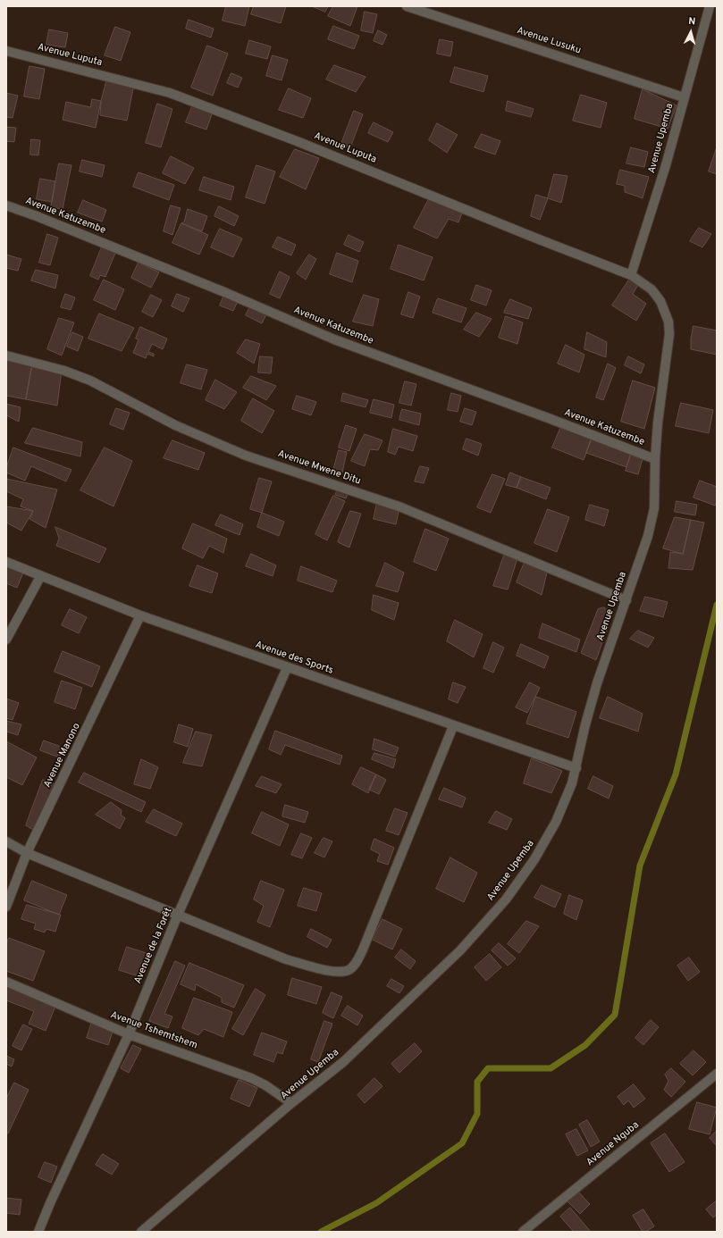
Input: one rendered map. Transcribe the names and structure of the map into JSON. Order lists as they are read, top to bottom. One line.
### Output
{"streets":{"street":["Avenue Lusuku","Avenue Luputa","Avenue Upemba","Avenue Katuzembe","Avenue Mwene Ditu","Avenue des Sports","Avenue Manono","Avenue de la Forêt","Avenue Tshemtshem","Avenue Nguba"]},"crossings":[["Avenue Lusuku","Avenue Upemba"],["Avenue Luputa","Avenue Upemba"],["Avenue Upemba","Avenue Katuzembe"],["Avenue Upemba","Avenue Mwene Ditu"],["Avenue Upemba","Avenue des Sports"],["Avenue Upemba","Avenue Tshemtshem"],["Avenue des Sports","Avenue Manono"],["Avenue des Sports","Avenue de la Forêt"],["Avenue de la Forêt","Avenue Tshemtshem"]],"north":"top"}
